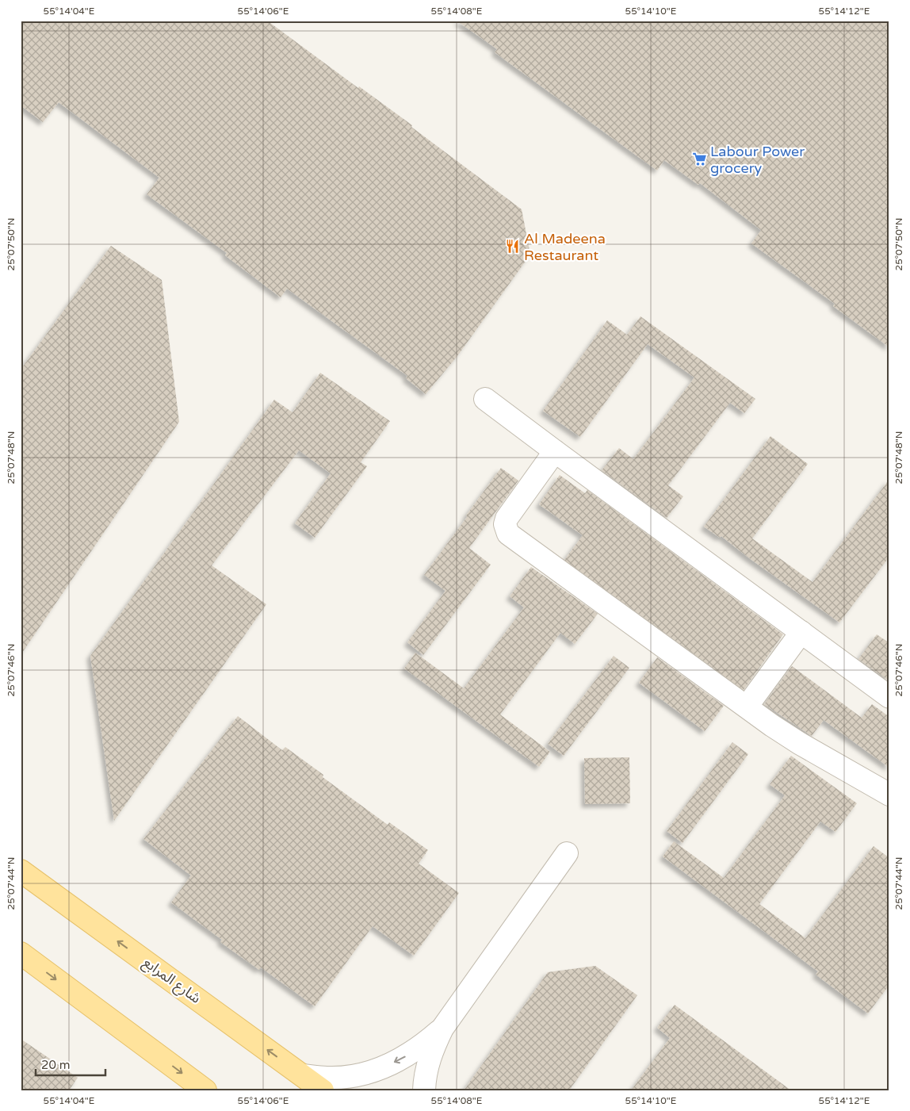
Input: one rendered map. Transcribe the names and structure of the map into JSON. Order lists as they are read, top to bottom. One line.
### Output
{"streets":{"main road":["شارع المرابع"]},"places":{"supermarket":["Labour Power grocery"],"restaurant":["Al Madeena Restaurant"]},"scale_bar":"20 m","coordinates":["55°14'04\"E","55°14'06\"E","55°14'08\"E","55°14'10\"E","55°14'12\"E","25°07'50\"N","25°07'48\"N","25°07'46\"N","25°07'44\"N"]}
